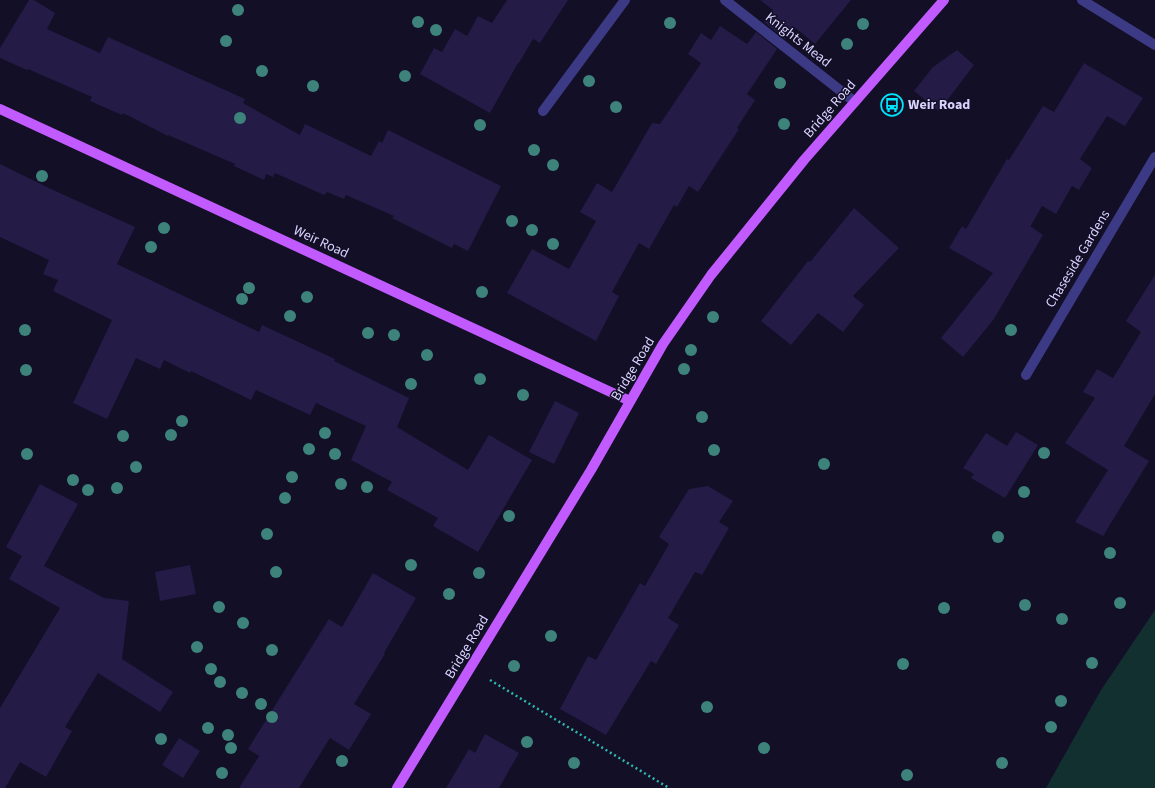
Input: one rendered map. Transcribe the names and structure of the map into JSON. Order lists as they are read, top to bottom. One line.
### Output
{"streets":{"main road":["Bridge Road","Weir Road"],"street":["Knights Mead","Chaseside Gardens"]},"crossings":[["Knights Mead","Bridge Road"],["Bridge Road","Weir Road"]],"places":{"bus stop":["Weir Road"]}}
